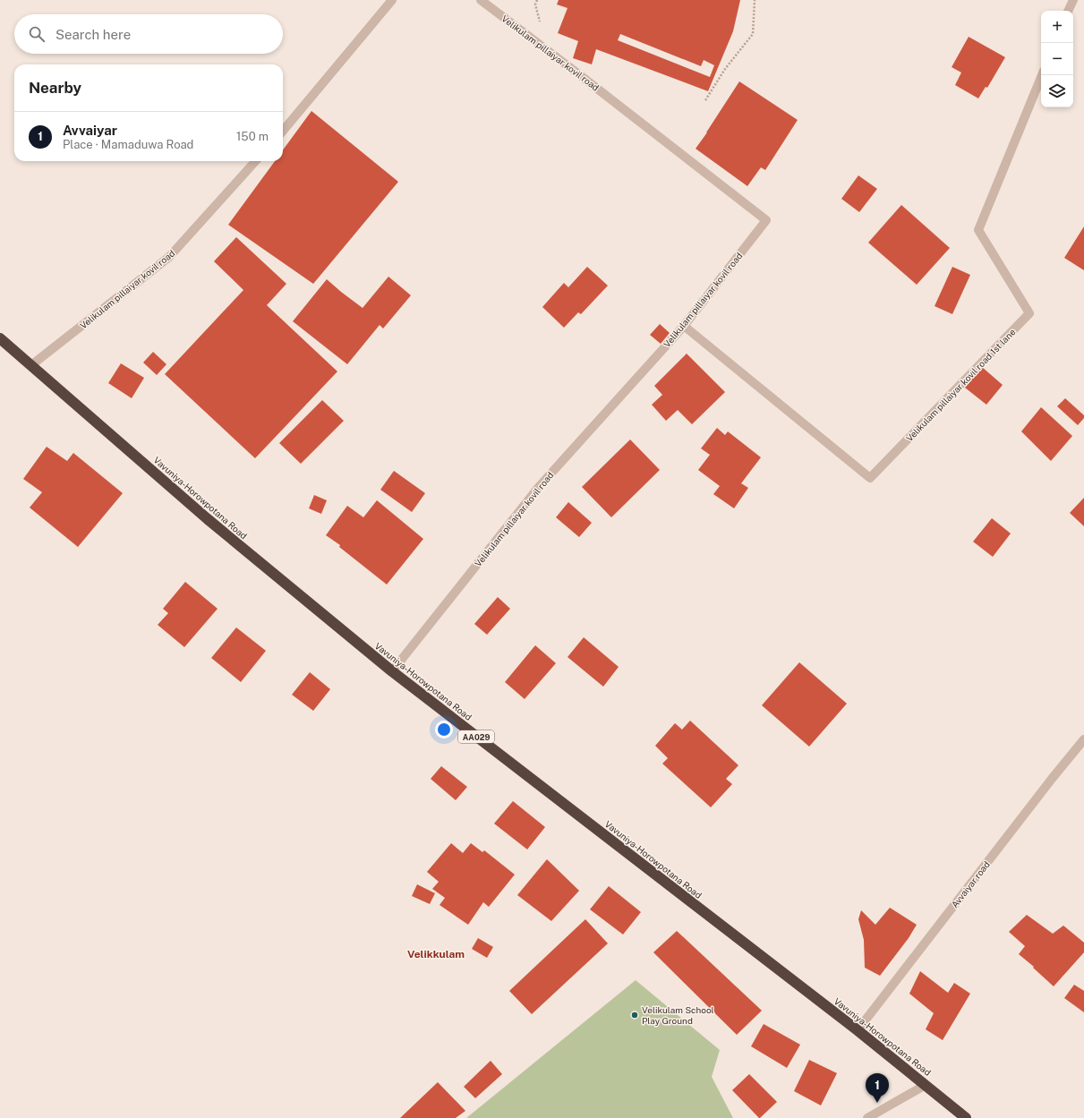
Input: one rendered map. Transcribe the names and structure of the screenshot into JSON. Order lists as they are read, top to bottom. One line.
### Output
{"streets":{"highway":["Vavuniya-Horowpotana Road","AA029"],"street":["Velikulam pillaiyar kovil road","Velikulam pillaiyar kovil road 1st lane","Avvaiyar road"]},"crossings":[["Velikulam pillaiyar kovil road","Velikulam pillaiyar kovil road 1st lane"],["Velikulam pillaiyar kovil road","Vavuniya-Horowpotana Road"],["Vavuniya-Horowpotana Road","Avvaiyar road"]],"districts":["Velikkulam"],"places":["Velikulam School Play Ground"],"page":{"map_buttons":["+","−"],"search":"Search here","heading":"Nearby","list":[{"mark":"1","name":"Avvaiyar","note":"Place · Mamaduwa Road","value":"150 m"}],"pins":"1"}}
